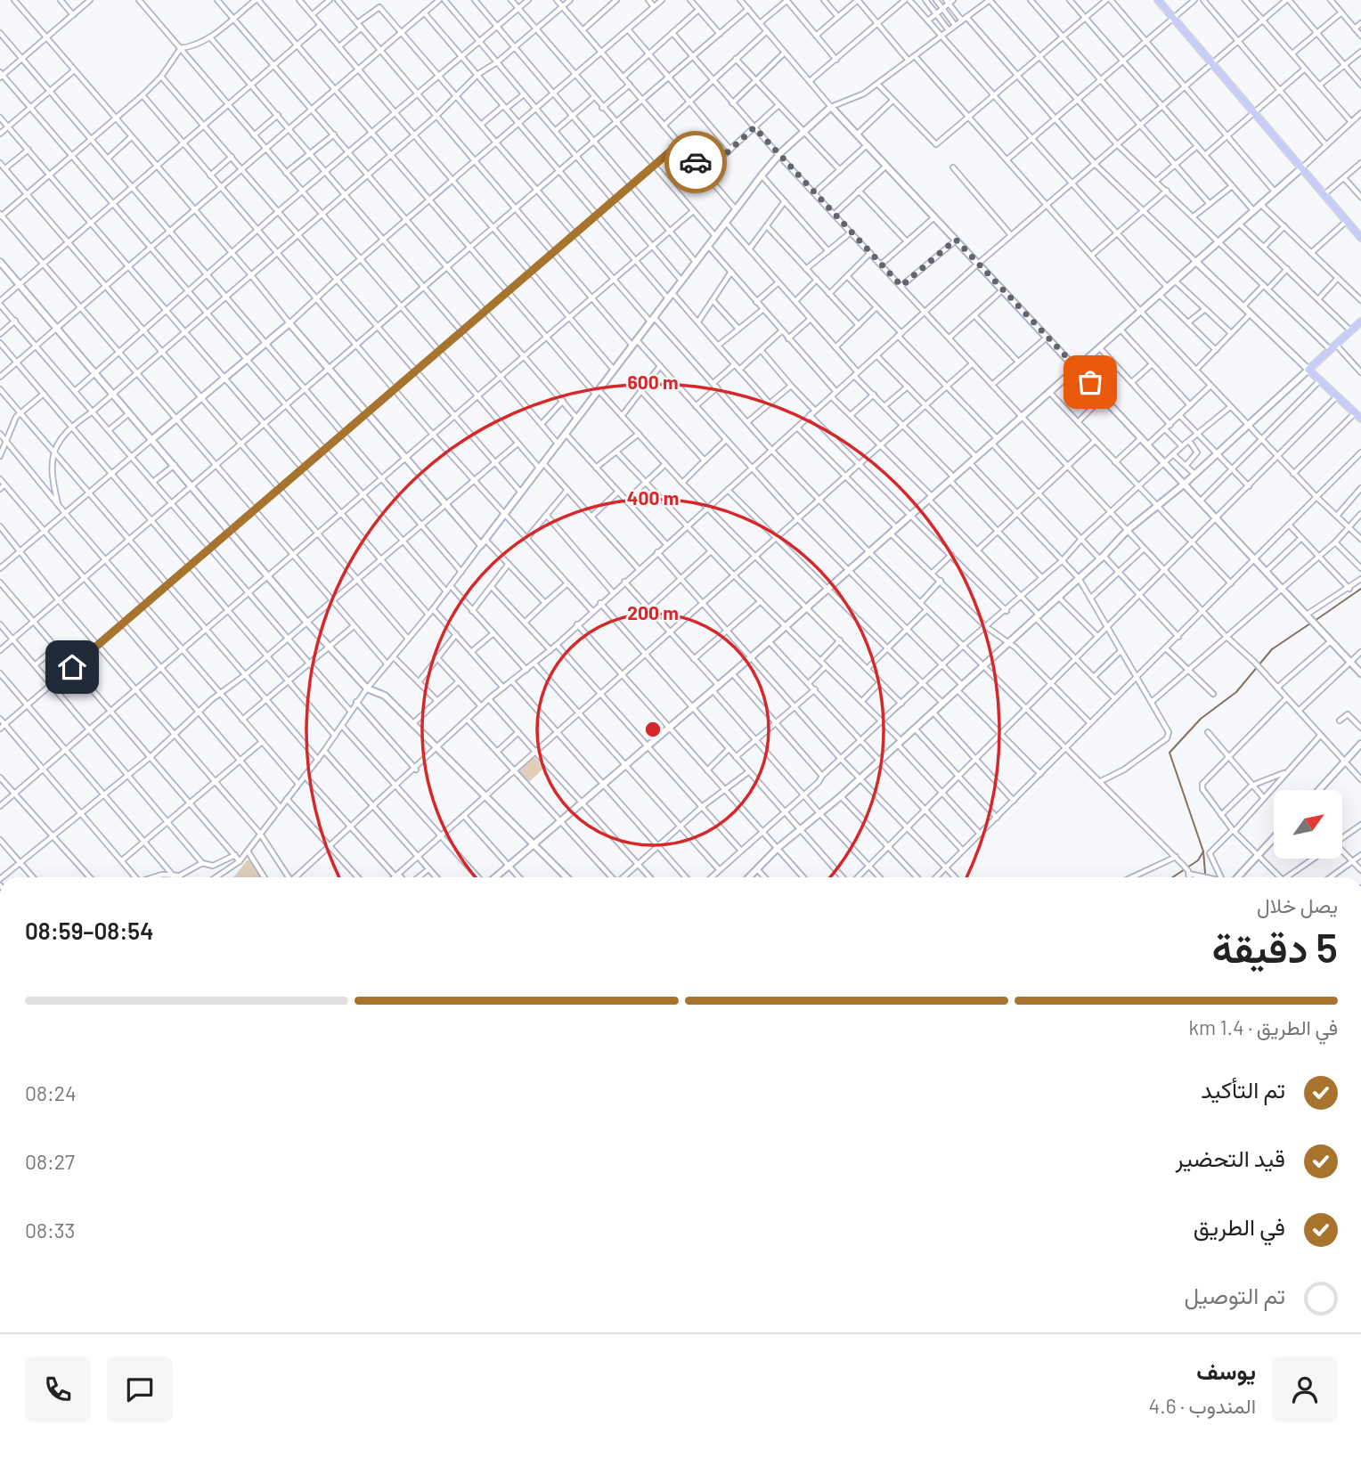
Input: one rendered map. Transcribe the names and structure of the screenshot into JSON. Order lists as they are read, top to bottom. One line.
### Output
{"north":"top right","page":{"heading":["5 دقيقة","يصل خلال","08:54–08:59"],"panel":["يوسف","المندوب · 4.6"],"bar":"في الطريق · 1.4 km","list":[["تم التأكيد","08:24"],["قيد التحضير","08:27"],["في الطريق","08:33"],"تم التوصيل"]},"rings":["600 m","400 m","200 m"]}
